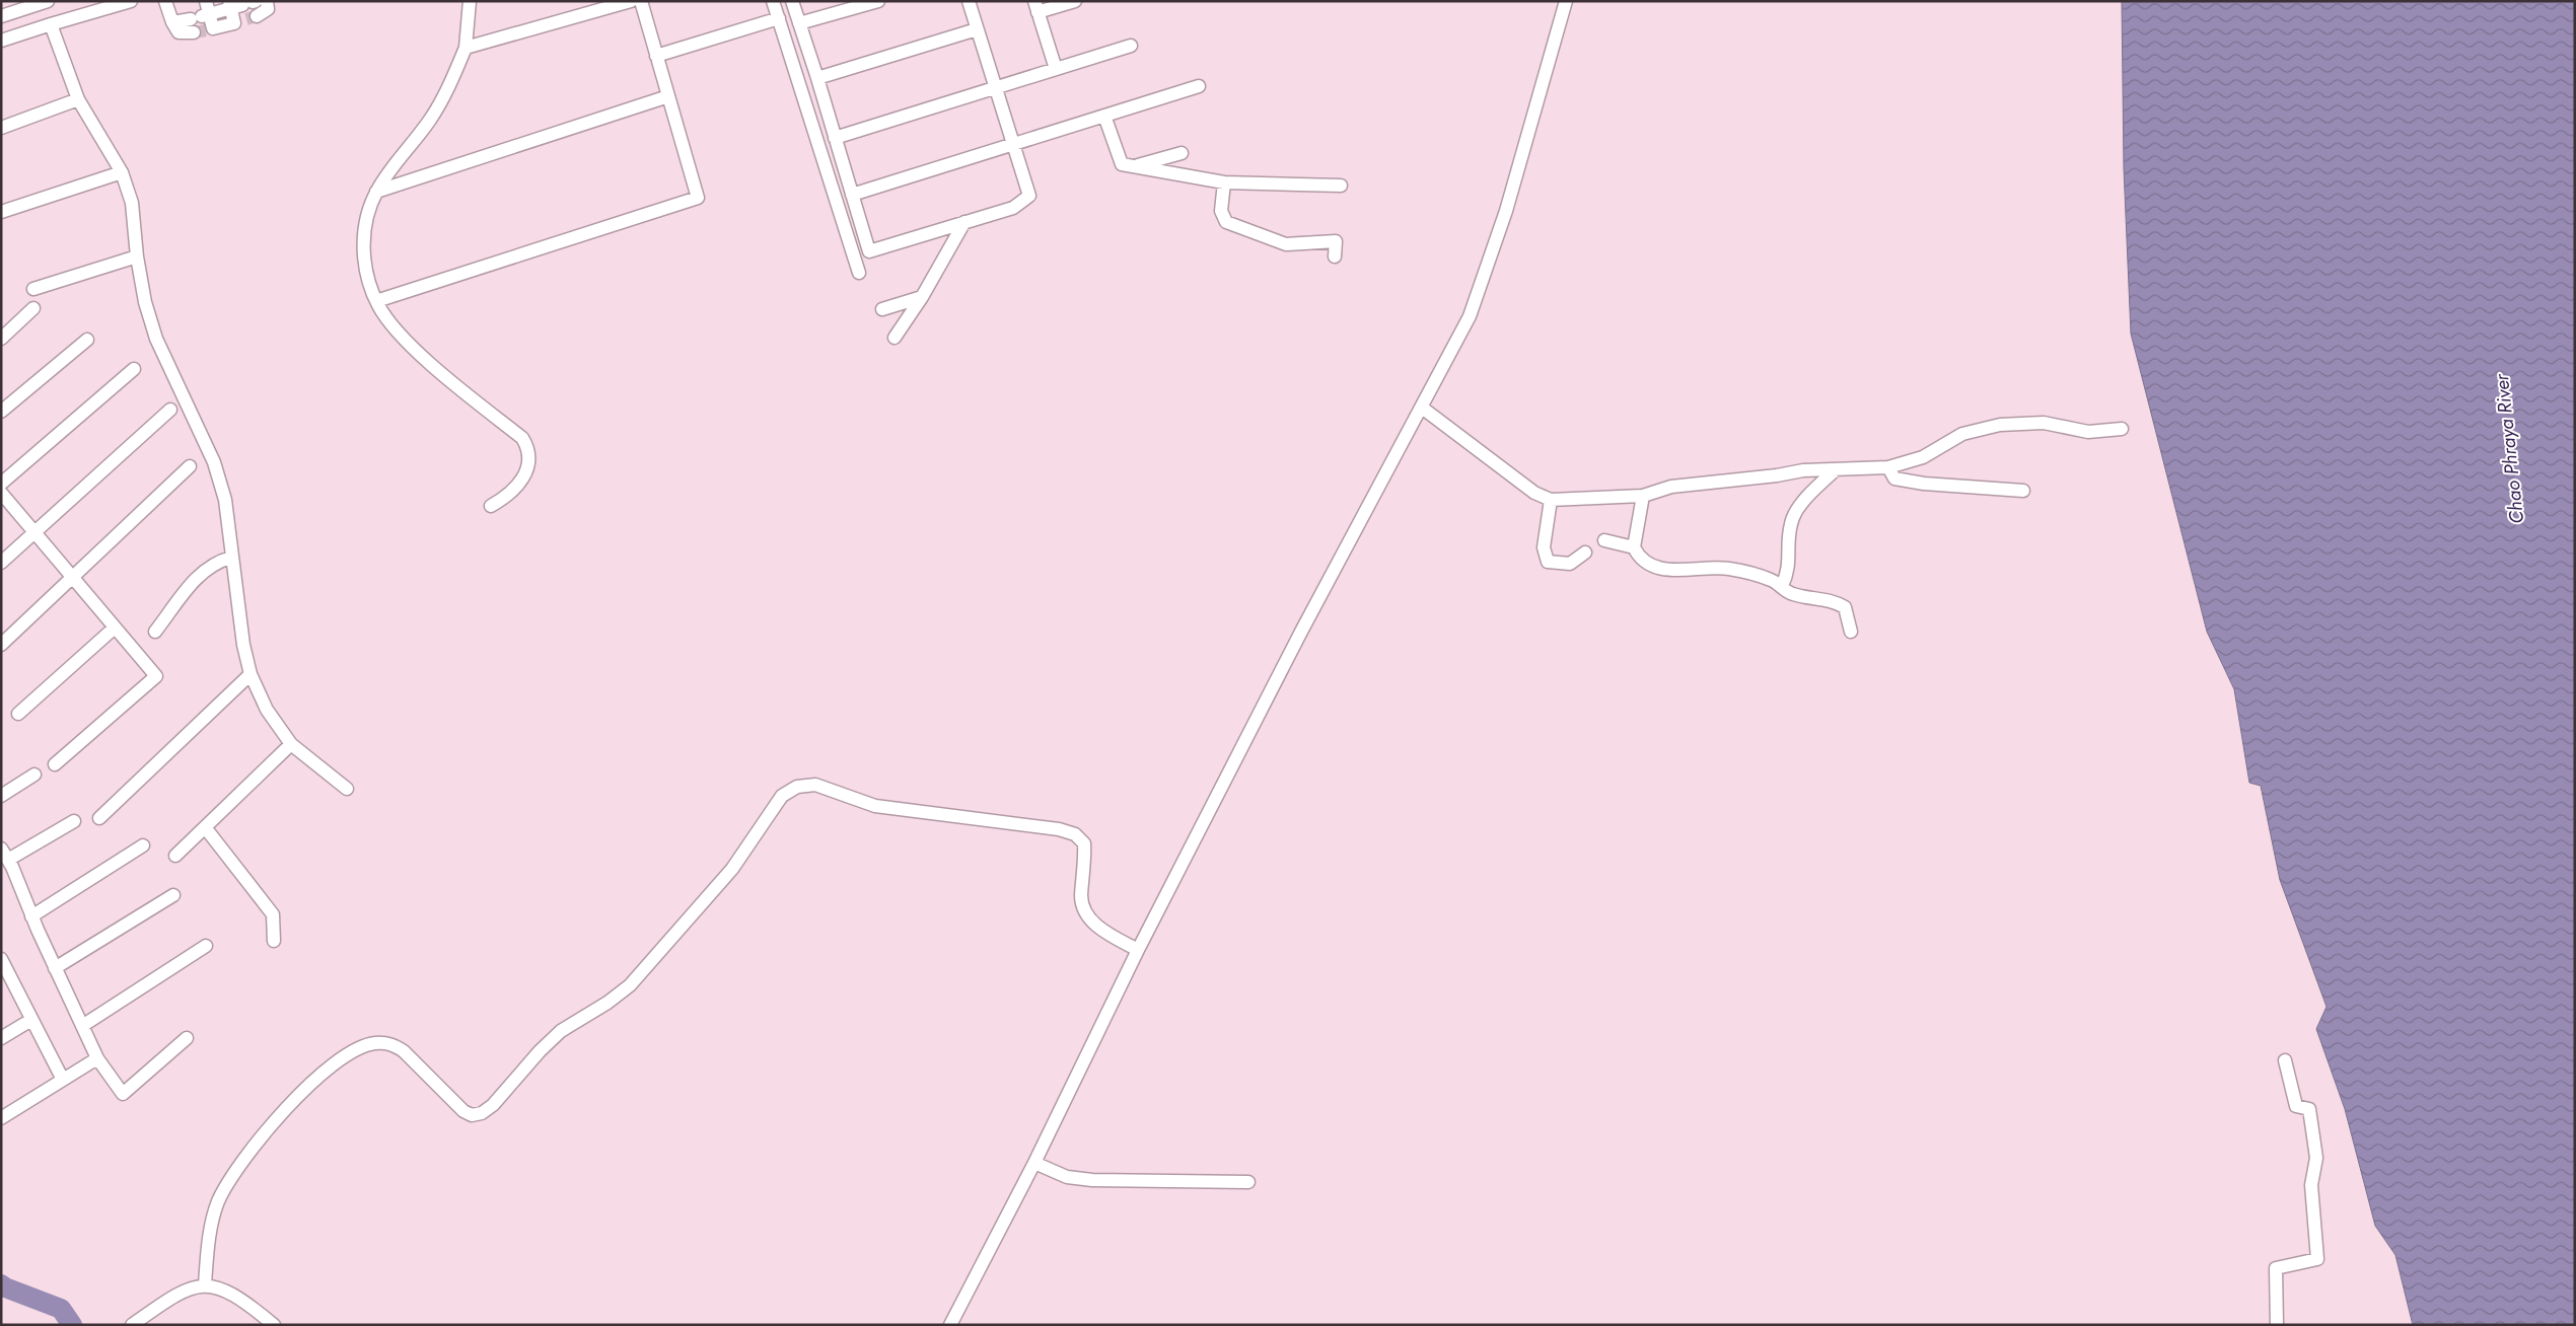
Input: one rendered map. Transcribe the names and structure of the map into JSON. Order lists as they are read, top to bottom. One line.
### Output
{"water":["Chao Phraya River"]}
